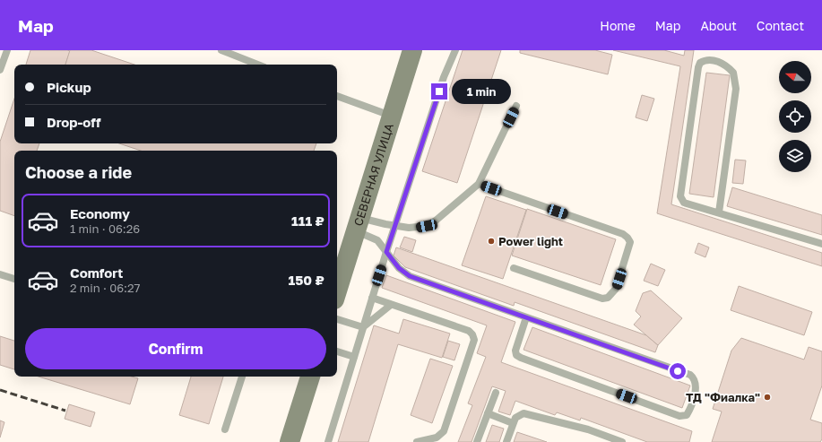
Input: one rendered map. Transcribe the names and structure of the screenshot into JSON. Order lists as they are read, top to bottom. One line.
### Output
{"streets":{"main road":["СЕВЕРНАЯ УЛИЦА"]},"places":["Power light","ТД \"Фиалка\""],"north":"left","page":{"header":"Map","nav":["Home","Map","About","Contact"],"banner":["Pickup","Drop-off"],"bubble":"1 min","heading":"Choose a ride","list":[{"name":"Economy","note":"1 min · 06:26","value":"111 ₽"},{"name":"Comfort","note":"2 min · 06:27","value":"150 ₽"}],"buttons":"Confirm"}}
